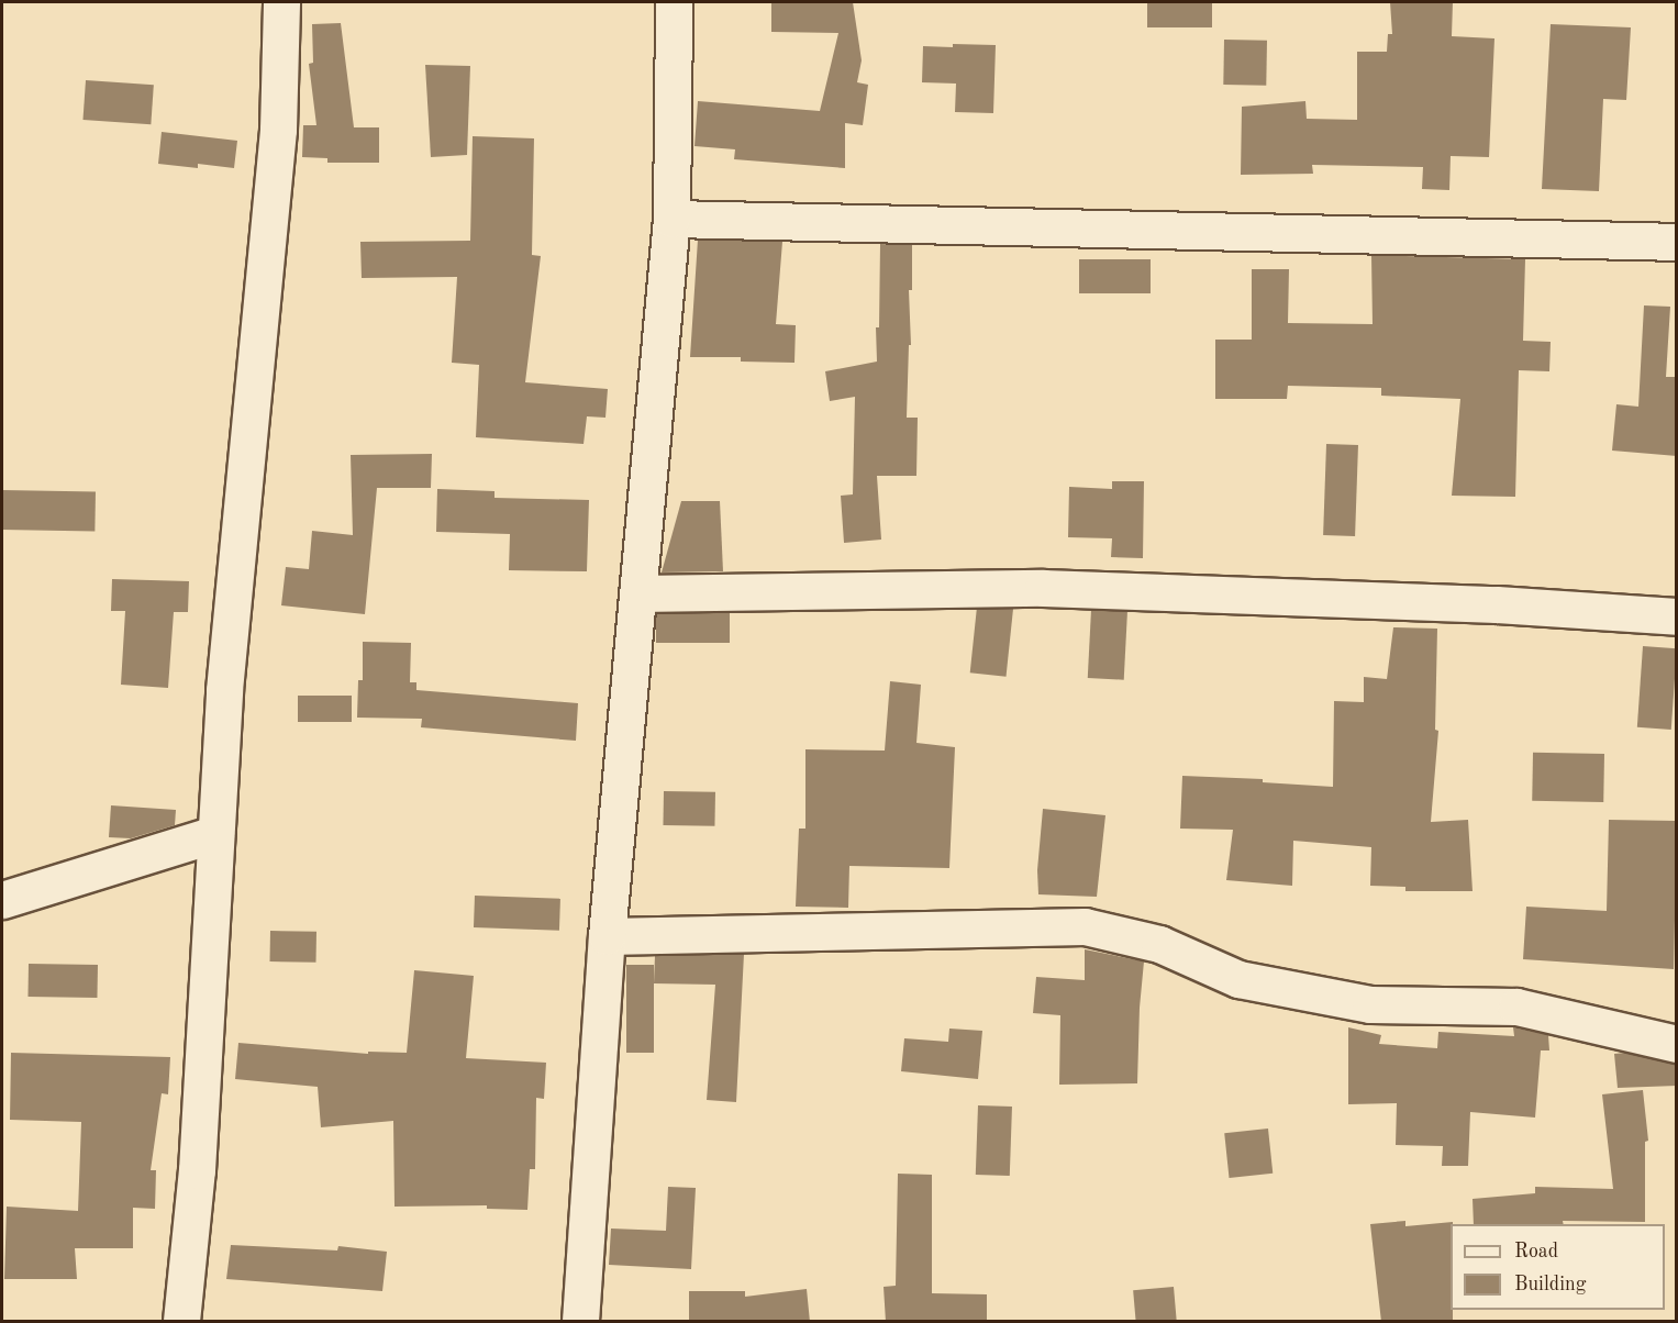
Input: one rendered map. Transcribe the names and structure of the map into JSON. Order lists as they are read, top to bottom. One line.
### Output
{"legend":["Road","Building"]}
